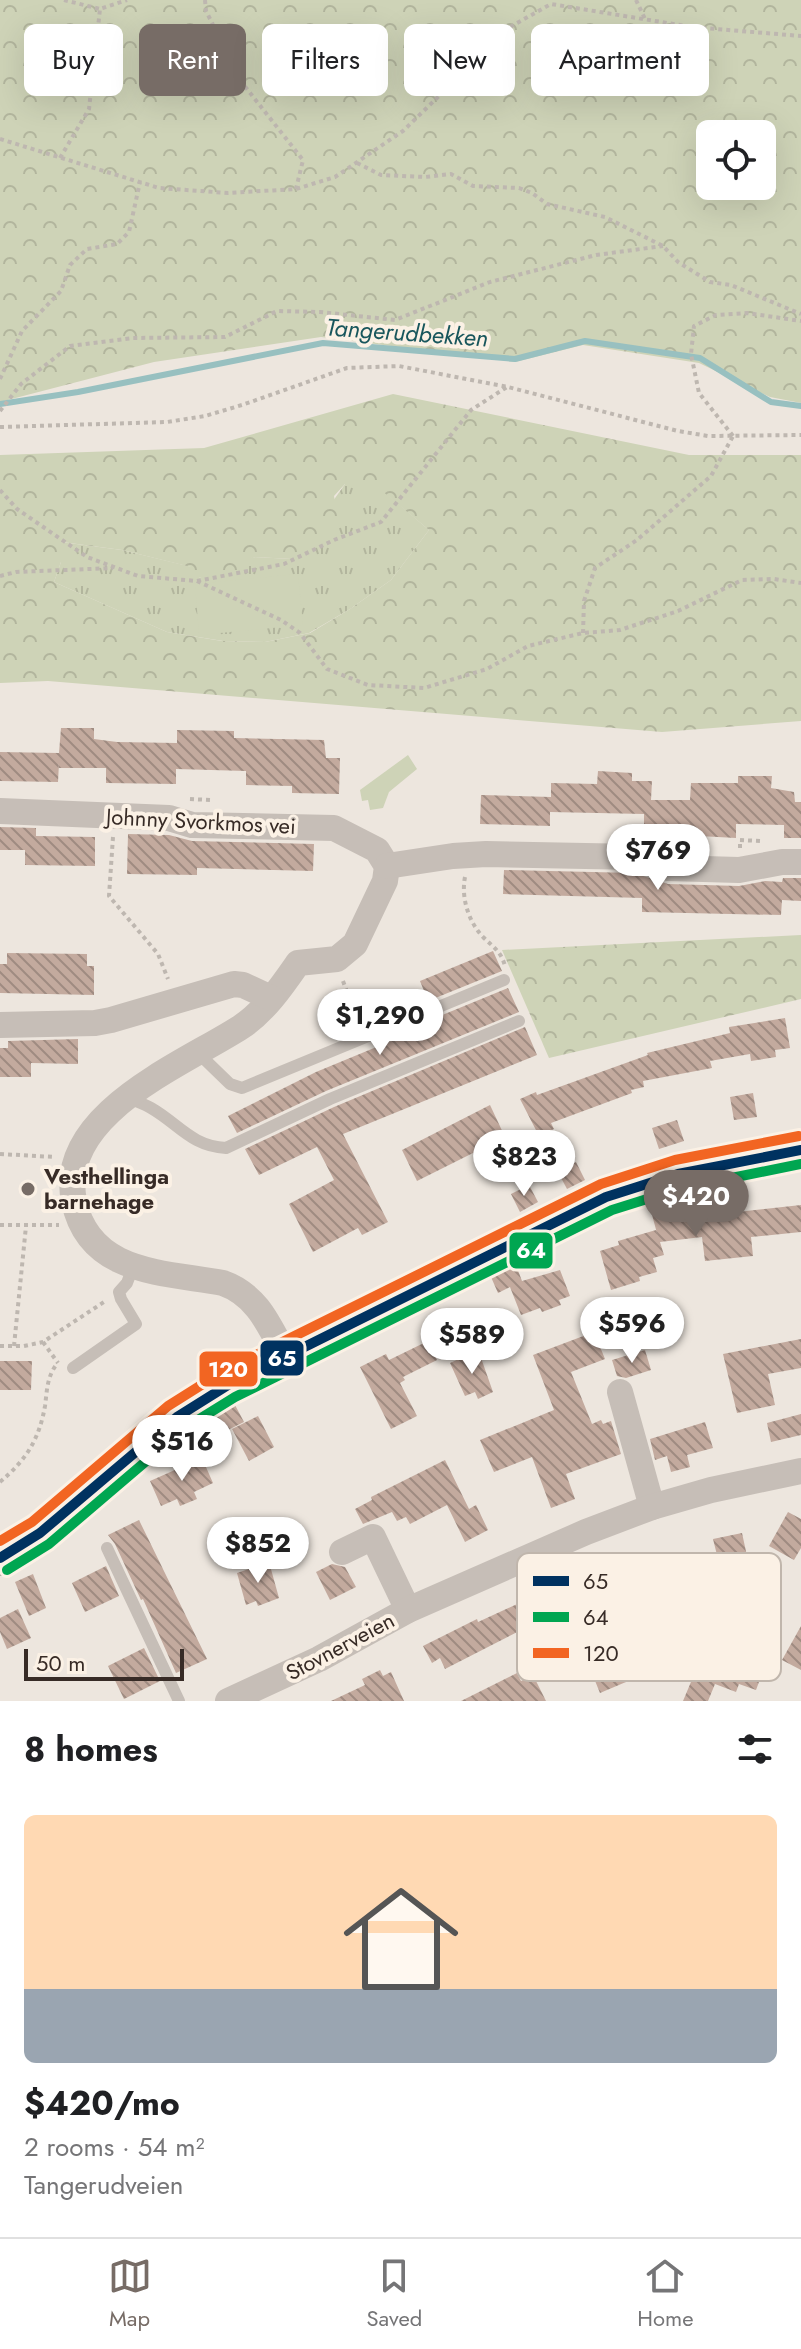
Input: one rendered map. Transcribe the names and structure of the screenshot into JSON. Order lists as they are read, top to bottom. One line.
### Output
{"streets":{"street":["Johnny Svorkmos vei","Stovnerveien"]},"water":["Tangerudbekken"],"places":["Vesthellinga barnehage"],"lines":["transit line 120","transit line 65","transit line 64"],"legend":["65","64","120"],"scale_bar":"50 m","page":{"chip":["Buy","Rent","Filters","New","Apartment"],"price":["$769","$1,290","$823","$420","$596","$589","$516","$852"],"scale":"50 m","heading":"8 homes","list":[{"name":"$420/mo","note":"2 rooms · 54 m² · Tangerudveien"}],"tabs":["Map","Saved","Home"]}}
